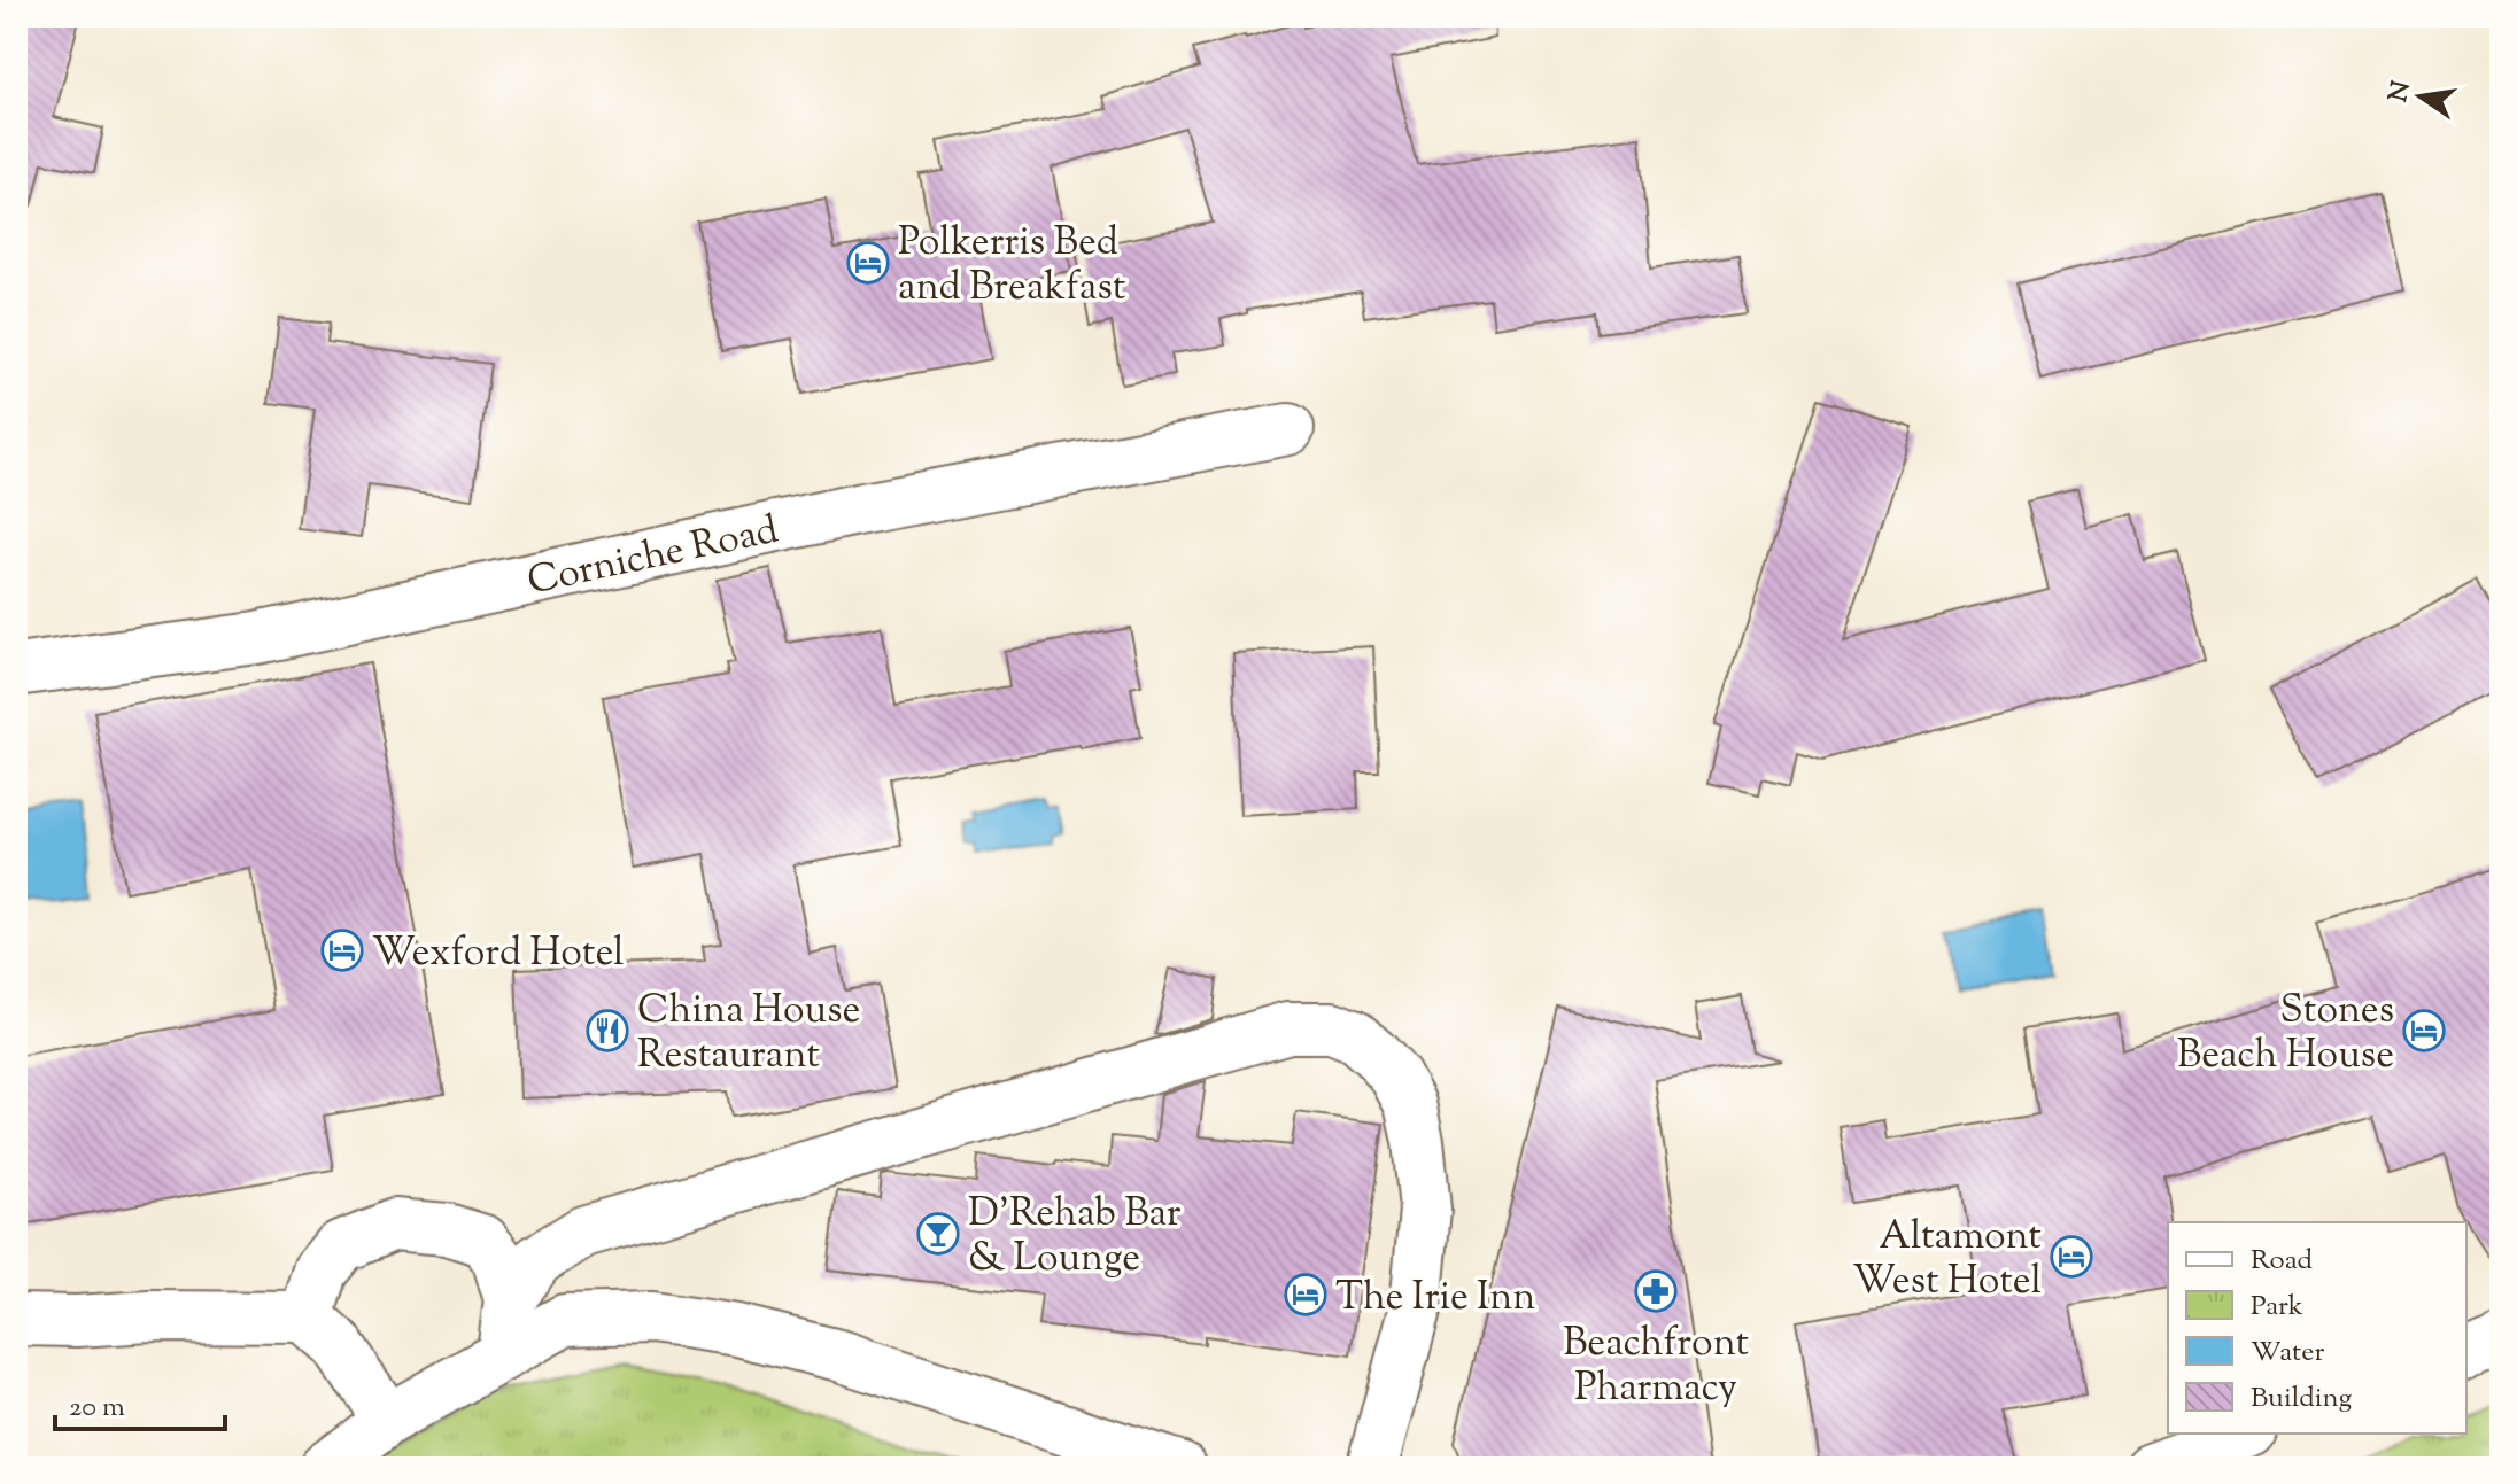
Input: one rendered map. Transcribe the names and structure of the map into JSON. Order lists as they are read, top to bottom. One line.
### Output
{"streets":{"street":["Corniche Road"]},"places":{"hotel":["Polkerris Bed and Breakfast","Wexford Hotel","Stones Beach House","Altamont West Hotel","The Irie Inn"],"restaurant":["China House Restaurant"],"bar":["D'Rehab Bar & Lounge"],"pharmacy":["Beachfront Pharmacy"]},"legend":["Road","Park","Water","Building"],"scale_bar":"20 m","north":"left"}
